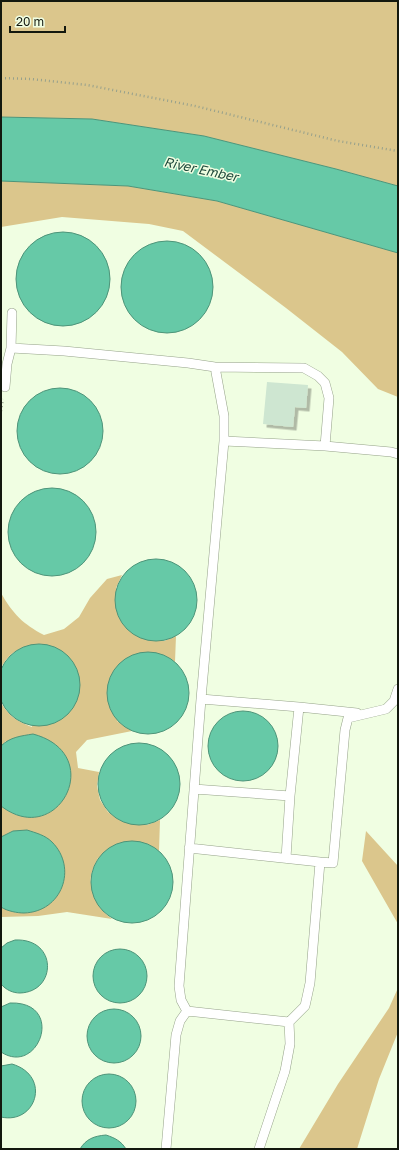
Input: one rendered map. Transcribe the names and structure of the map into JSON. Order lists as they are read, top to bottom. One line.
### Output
{"water":["River Ember"],"scale_bar":"20 m"}
